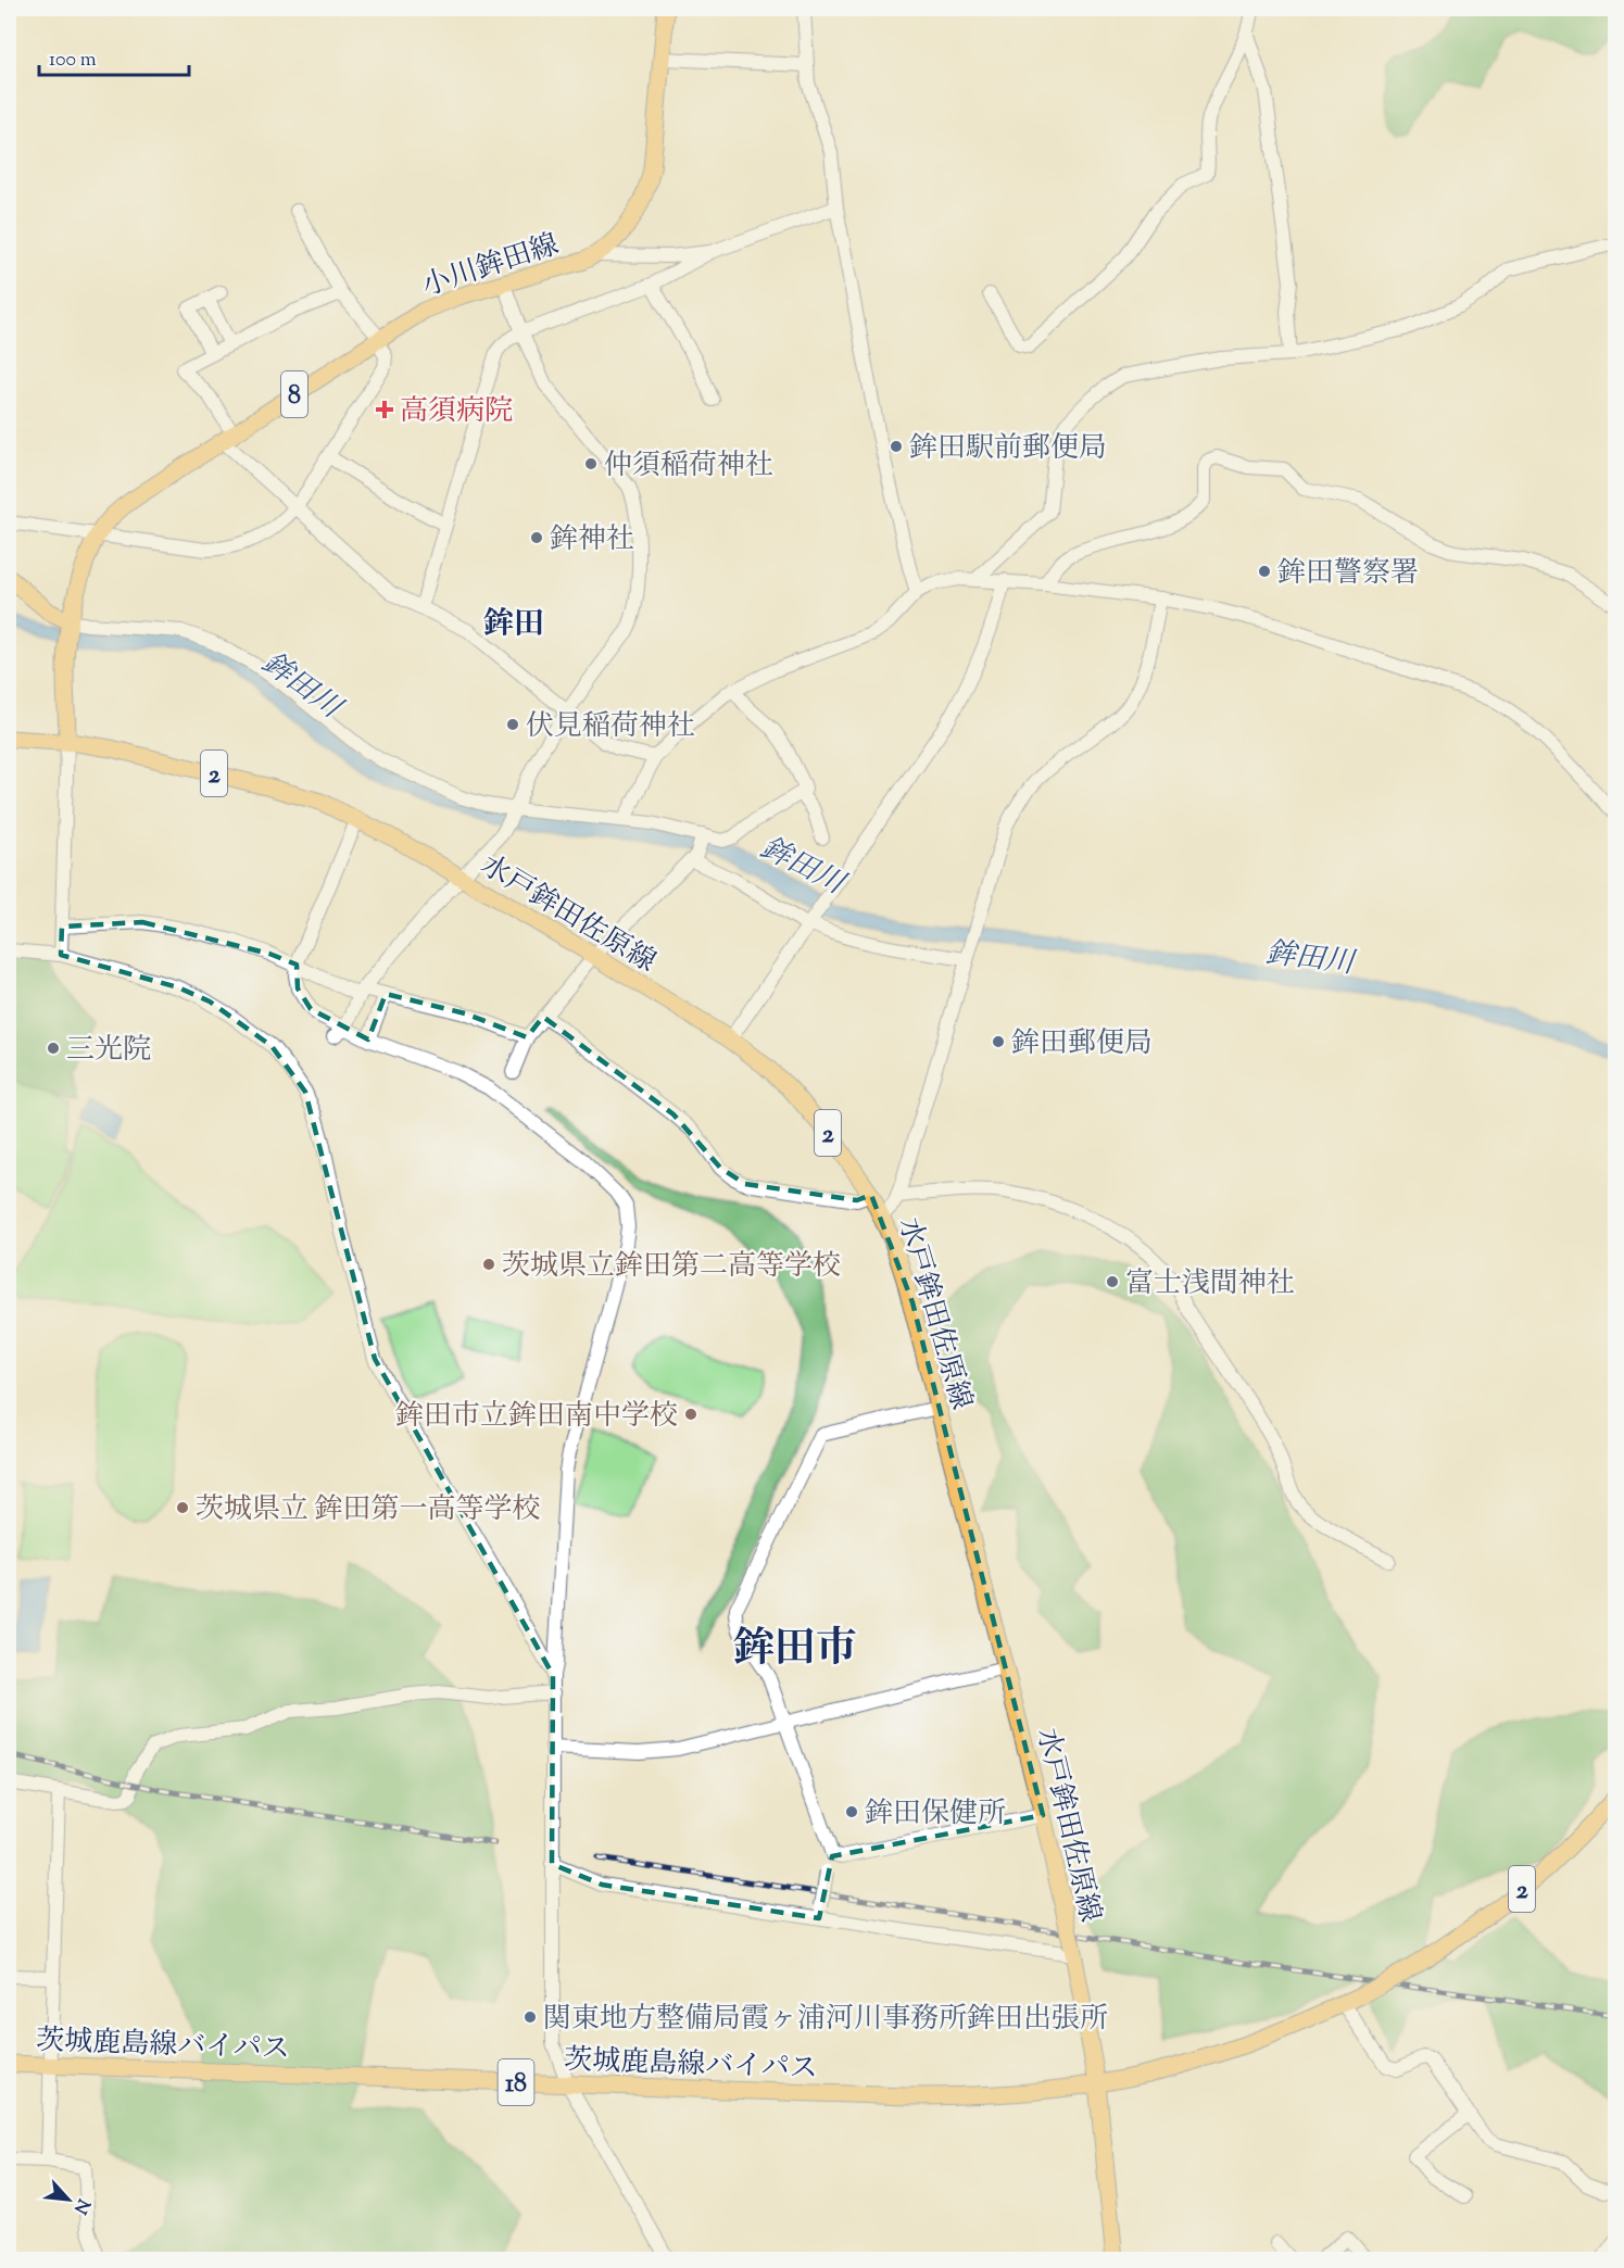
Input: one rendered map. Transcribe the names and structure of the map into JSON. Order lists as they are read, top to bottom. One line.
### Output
{"streets":{"main road":["小川鉾田線","8","2","水戸鉾田佐原線","茨城鹿島線バイパス","18"]},"crossings":[["2","水戸鉾田佐原線"],["2","茨城鹿島線バイパス"],["水戸鉾田佐原線","茨城鹿島線バイパス"]],"districts":["鉾田","鉾田市"],"water":["鉾田川"],"places":{"health":["高須病院"],"other":["鉾田駅前郵便局","仲須稲荷神社","鉾神社","鉾田警察署","伏見稲荷神社","鉾田郵便局","三光院","茨城県立鉾田第二高等学校","富士浅間神社","鉾田市立鉾田南中学校","茨城県立 鉾田第一高等学校","鉾田保健所","関東地方整備局霞ヶ浦河川事務所鉾田出張所"]},"scale_bar":"100 m","north":"bottom right"}
